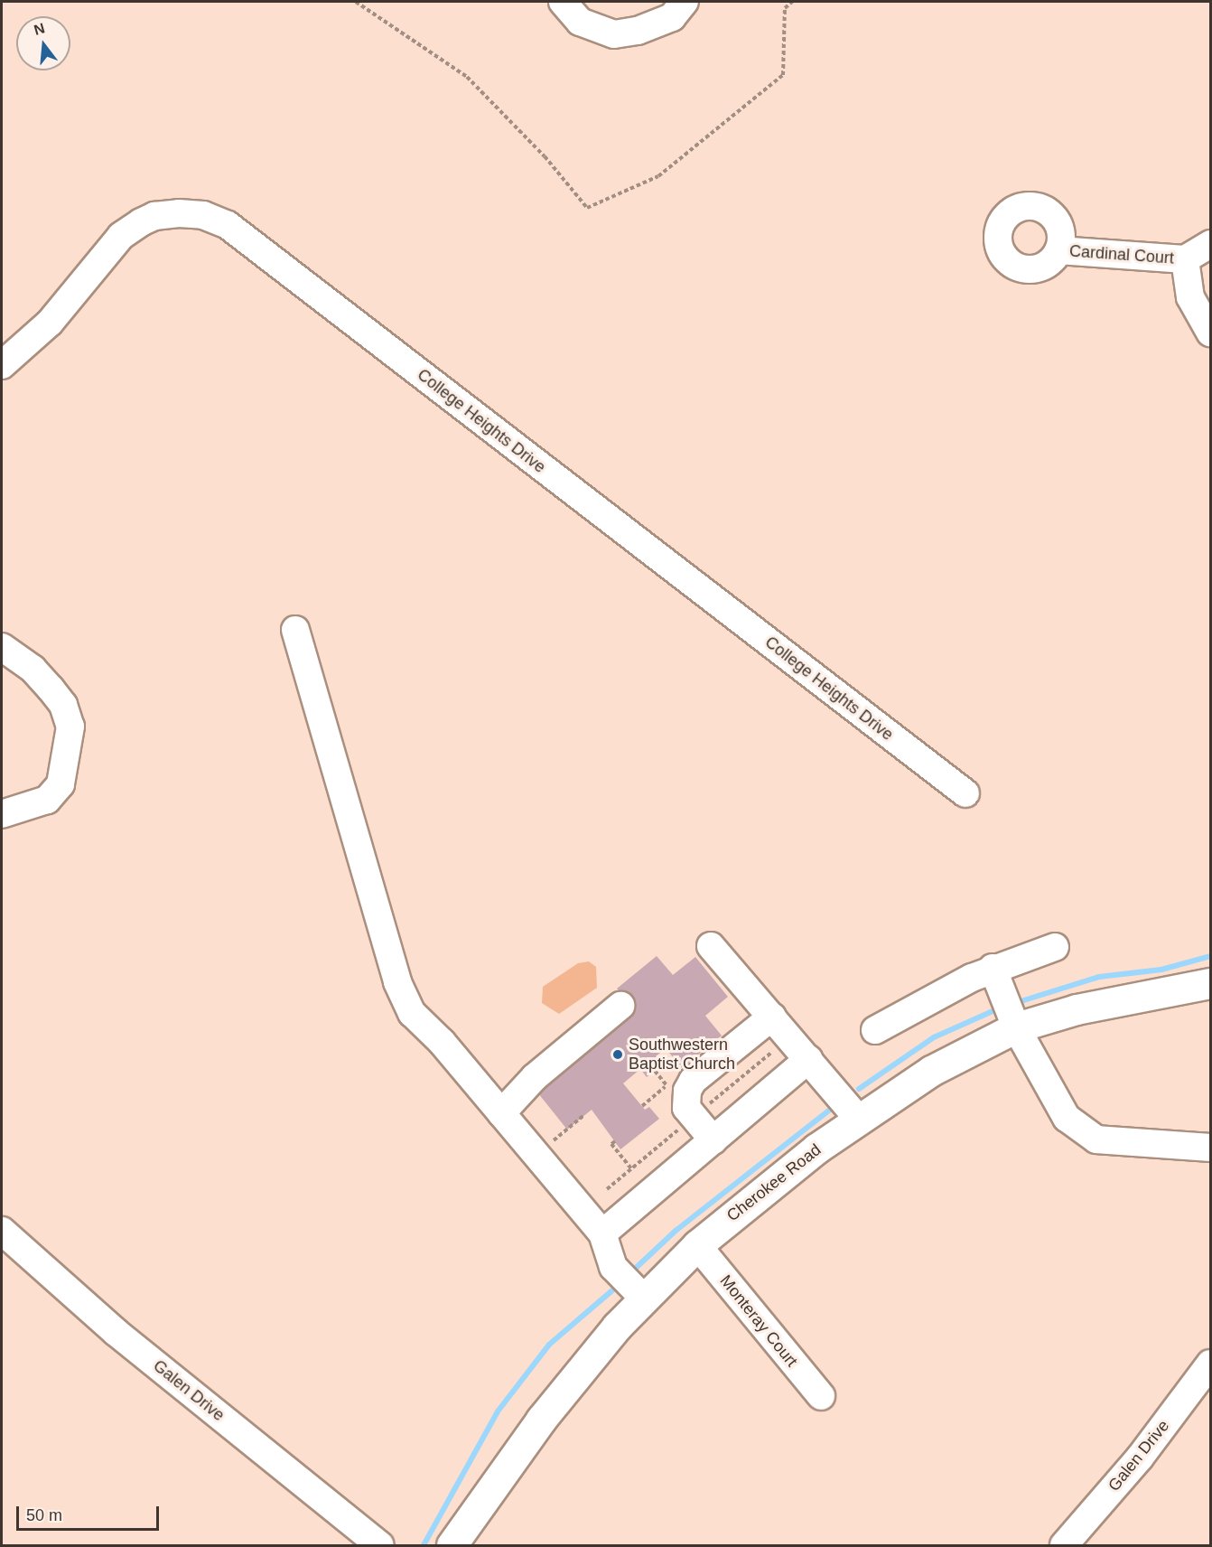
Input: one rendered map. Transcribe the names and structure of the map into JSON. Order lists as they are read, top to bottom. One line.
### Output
{"streets":{"main road":["Cherokee Road"],"street":["Cardinal Court","College Heights Drive","Monteray Court","Galen Drive"]},"crossings":[["Cherokee Road","Monteray Court"]],"places":["Southwestern Baptist Church"],"scale_bar":"50 m","north":"top"}
